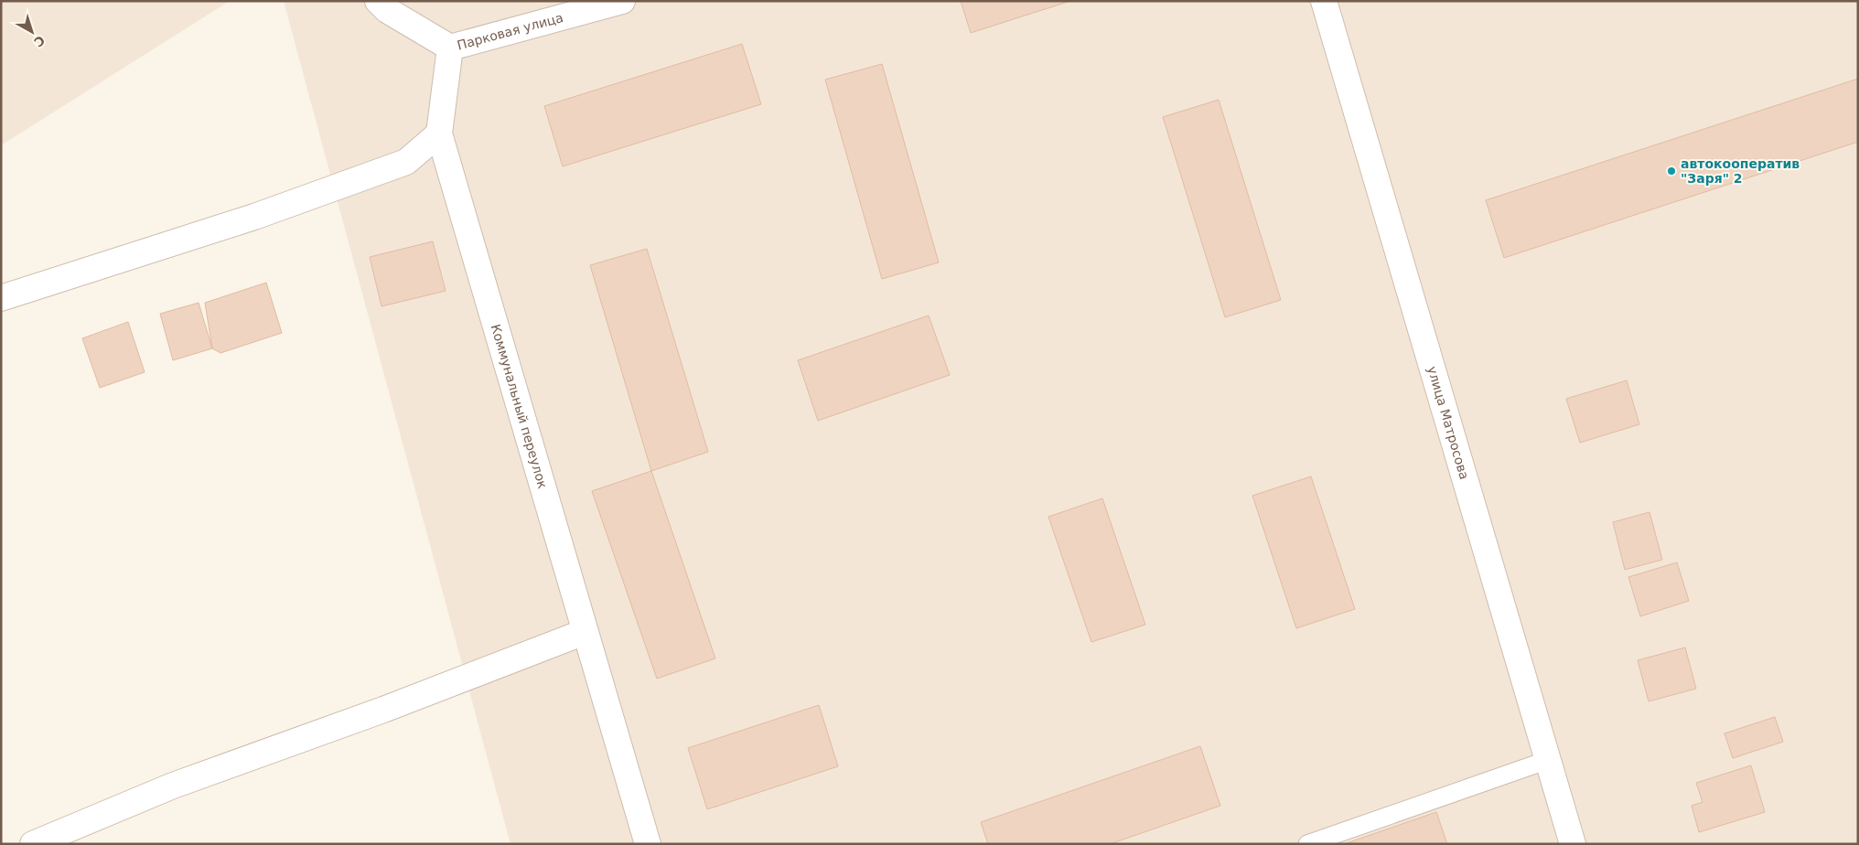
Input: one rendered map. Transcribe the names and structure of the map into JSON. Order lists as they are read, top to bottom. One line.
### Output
{"streets":{"street":["Парковая улица","Коммунальный переулок","улица Матросова"]},"crossings":[["Парковая улица","Коммунальный переулок"]],"places":["автокооператив \"Заря\" 2"],"north":"bottom right"}
